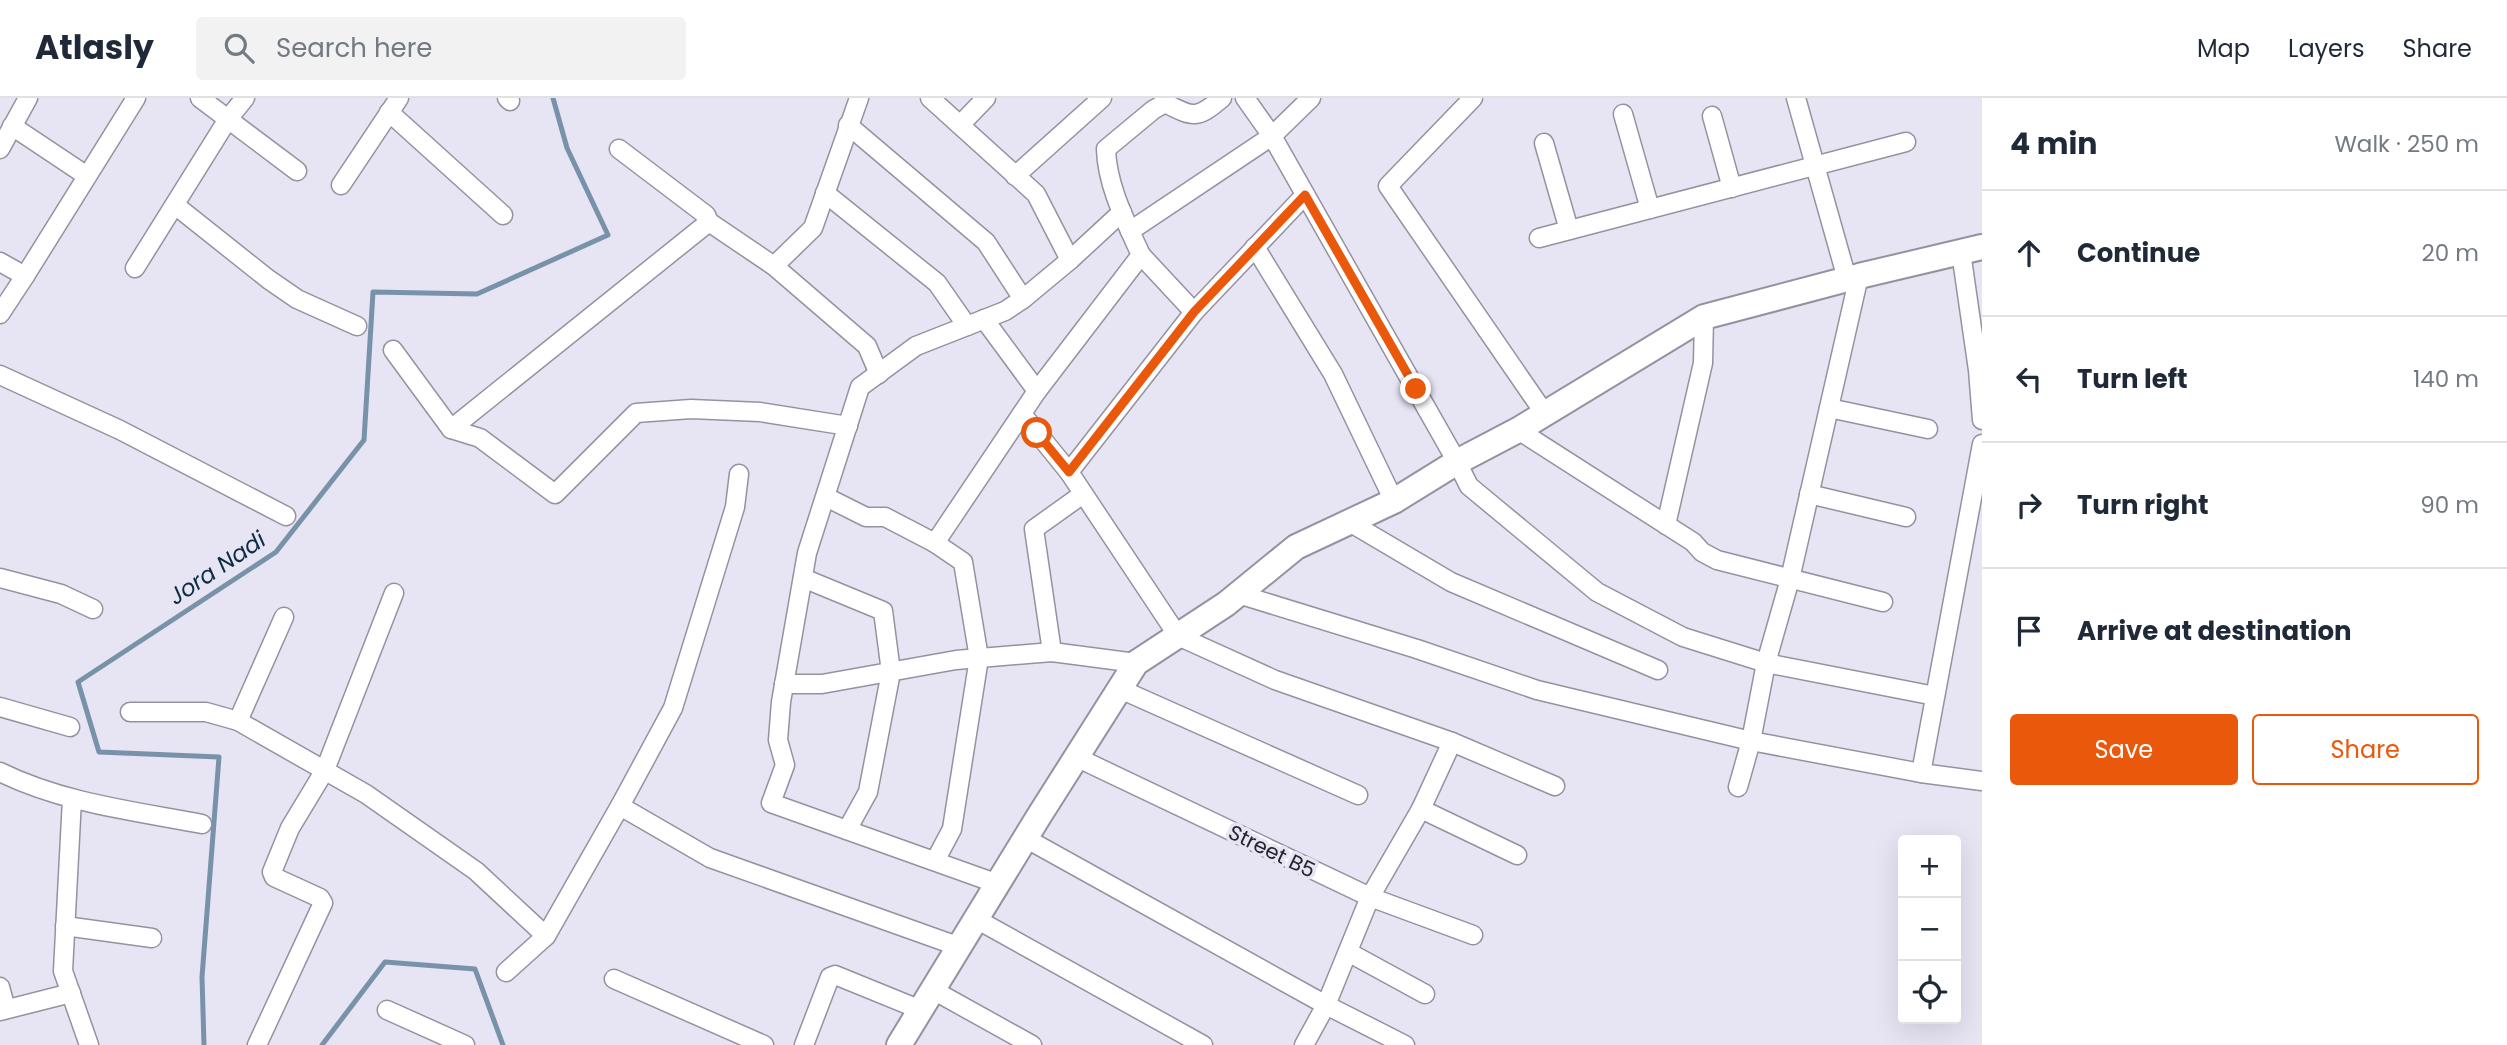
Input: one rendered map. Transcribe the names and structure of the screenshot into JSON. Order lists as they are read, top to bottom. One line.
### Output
{"streets":{"street":["Street B5"]},"water":["Jora Nadi"],"page":{"header":"Atlasly","search":"Search here","nav":["Map","Layers","Share"],"heading":["4 min","Walk · 250 m"],"list":[["Continue","20 m"],["Turn left","140 m"],["Turn right","90 m"],"Arrive at destination"],"buttons":["Save","Share"],"map_buttons":["+","−"]}}
